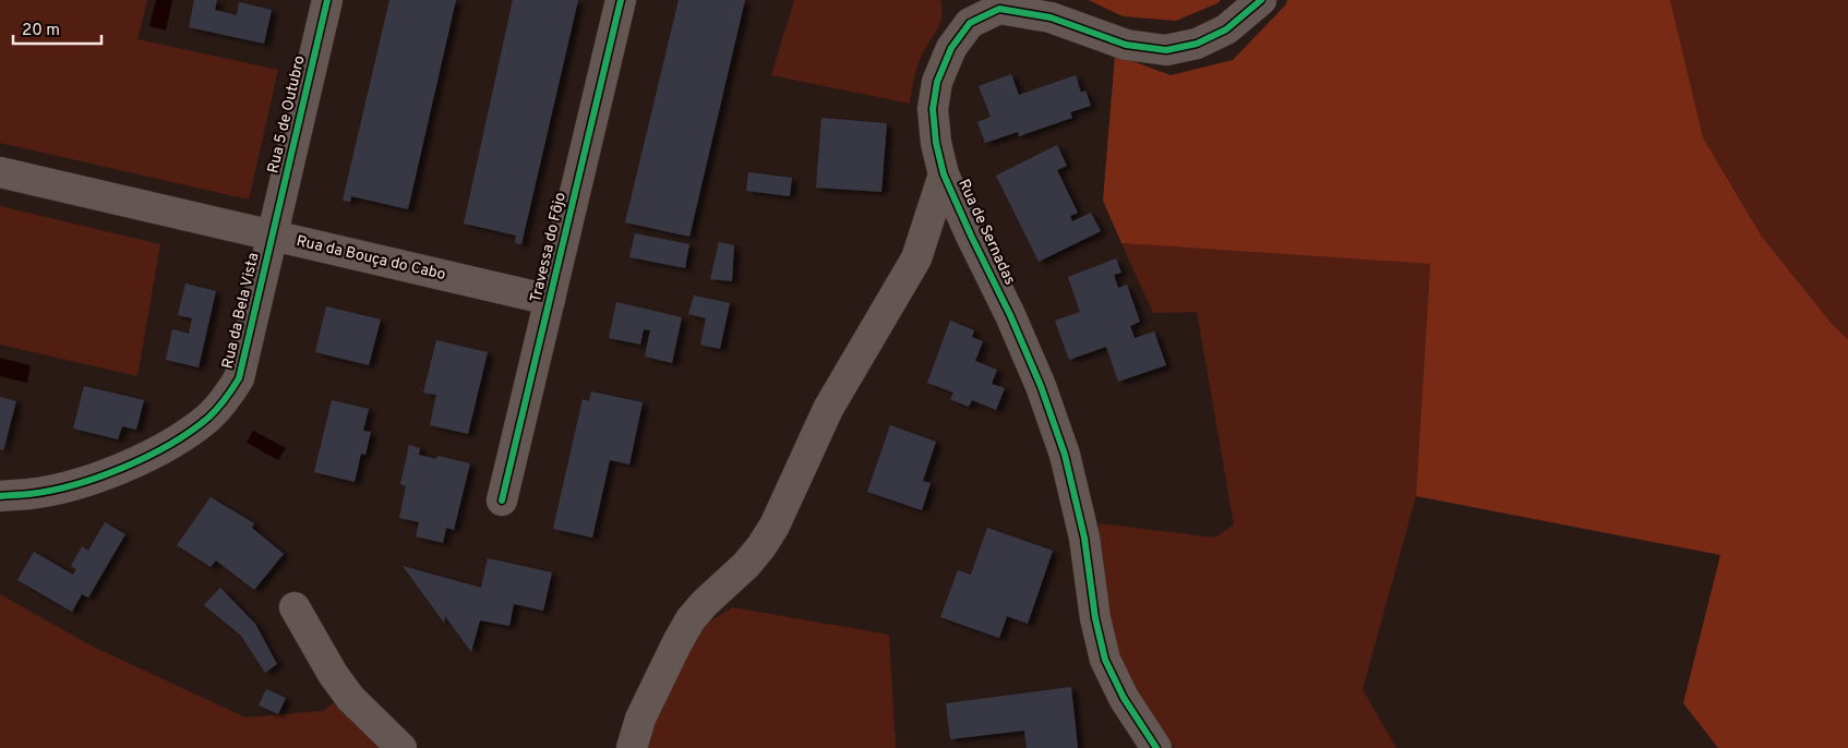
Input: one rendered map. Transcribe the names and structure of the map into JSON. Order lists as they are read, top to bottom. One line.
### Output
{"streets":{"street":["Rua 5 de Outubro","Rua de Sernadas","Travessa do Fôjo","Rua da Bouça do Cabo","Rua da Bela Vista"]},"crossings":[["Rua 5 de Outubro","Rua da Bouça do Cabo"],["Rua 5 de Outubro","Rua da Bela Vista"],["Travessa do Fôjo","Rua da Bouça do Cabo"],["Rua da Bouça do Cabo","Rua da Bela Vista"]],"scale_bar":"20 m"}
